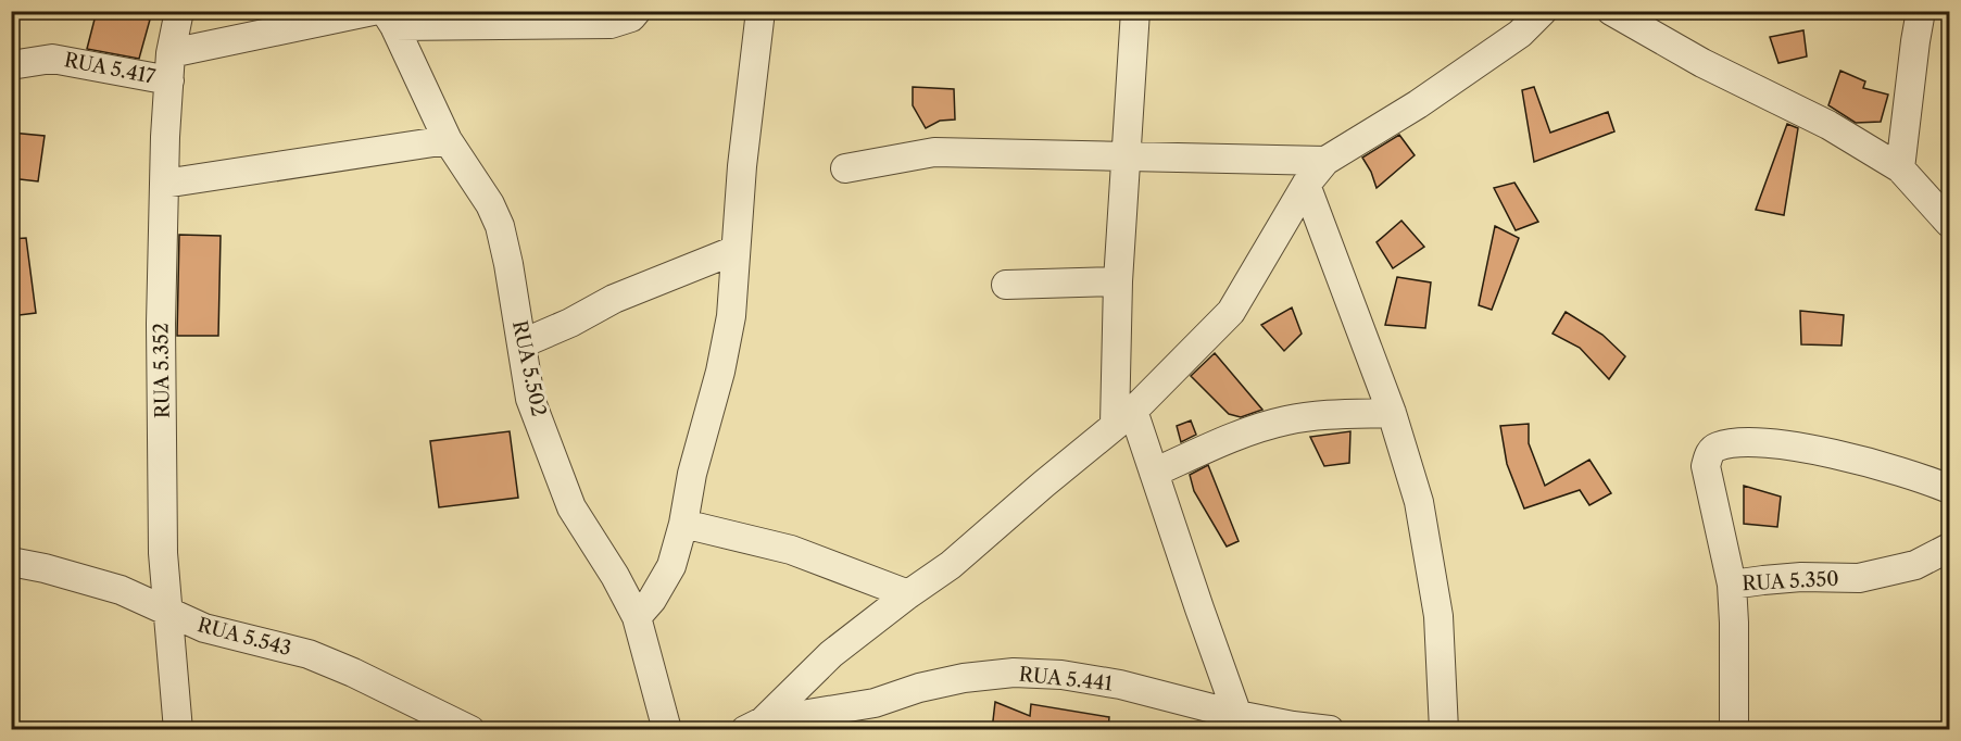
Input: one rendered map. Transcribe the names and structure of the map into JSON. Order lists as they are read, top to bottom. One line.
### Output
{"streets":{"street":["RUA 5.417","RUA 5.502","RUA 5.352","RUA 5.350","RUA 5.543","RUA 5.441"]},"crossings":[["RUA 5.417","RUA 5.352"],["RUA 5.352","RUA 5.543"]]}
